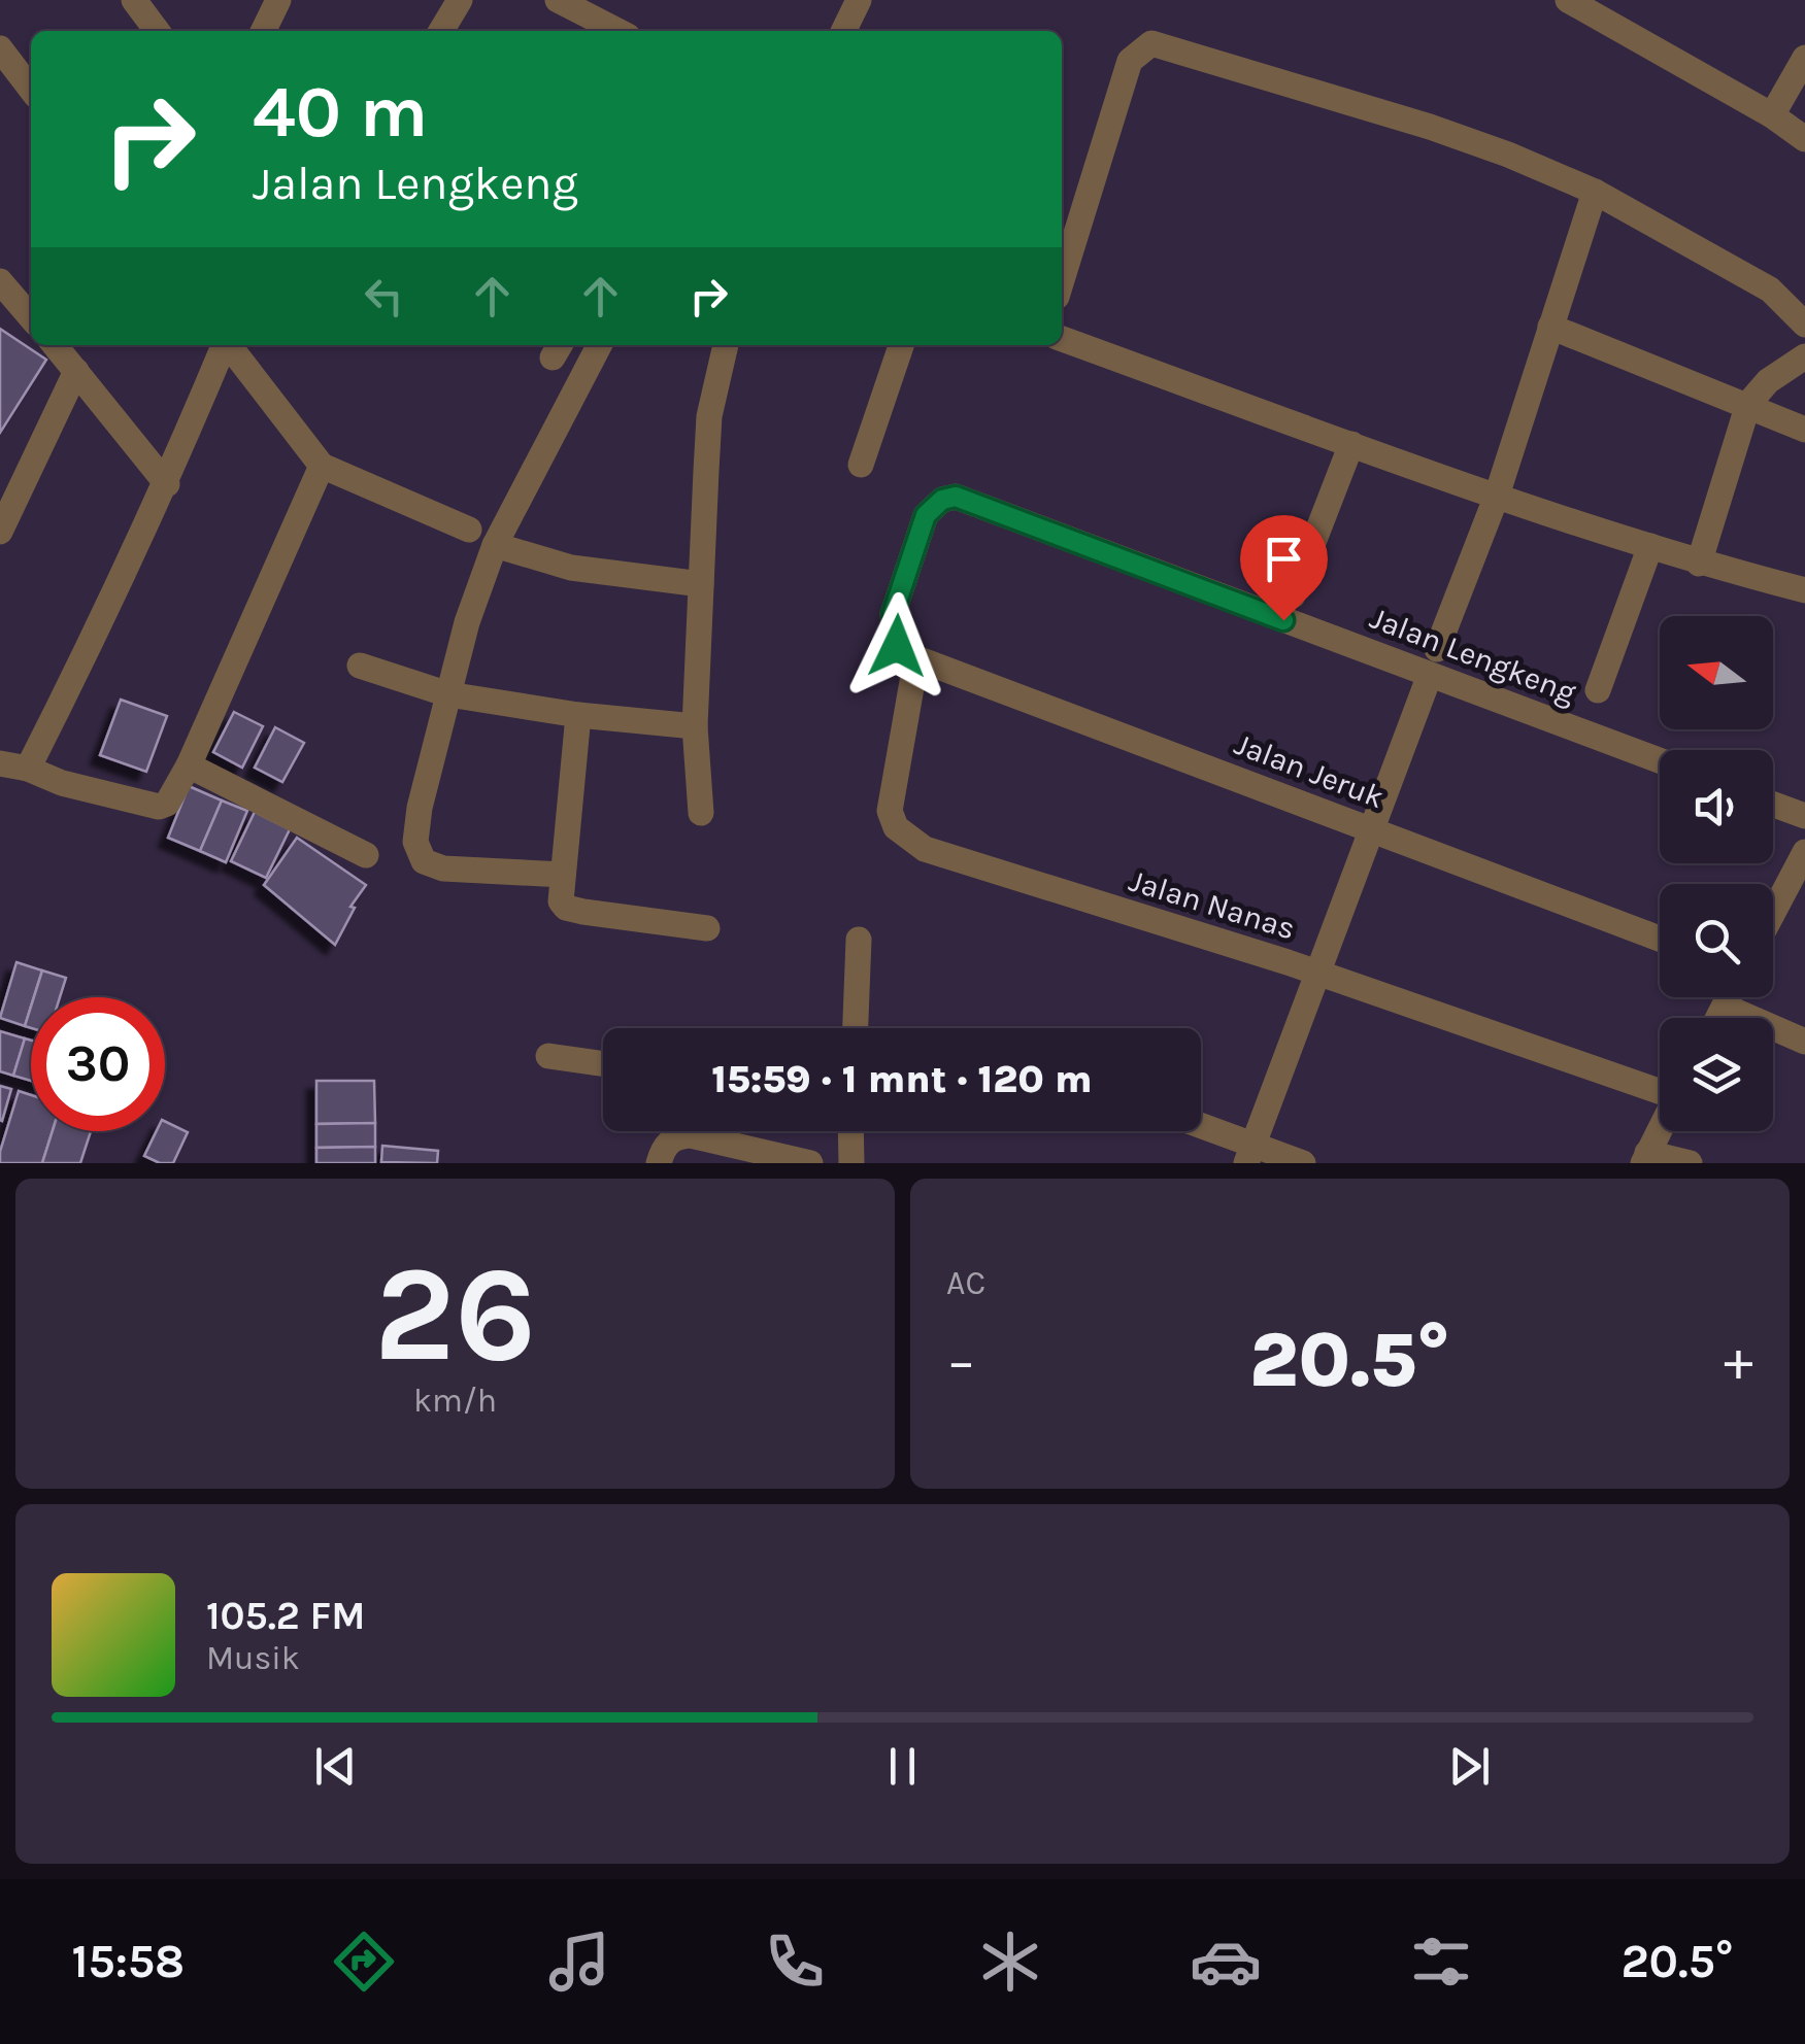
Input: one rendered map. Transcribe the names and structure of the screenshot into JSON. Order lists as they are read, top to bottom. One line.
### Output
{"streets":{"street":["Jalan Lengkeng","Jalan Jeruk","Jalan Nanas"]},"crossings":[["Jalan Lengkeng","Jalan Jeruk"],["Jalan Lengkeng","Jalan Nanas"],["Jalan Jeruk","Jalan Nanas"]],"north":"left","page":{"turn":["40 m","Jalan Lengkeng"],"limit":"30","trip":"15:59 · 1 mnt · 120 m","tile":[["26","km/h"],"AC"],"heat":["−","20.5°","+"],"song":["105.2 FM","Musik"],"tabs":["15:58","20.5°"]}}
